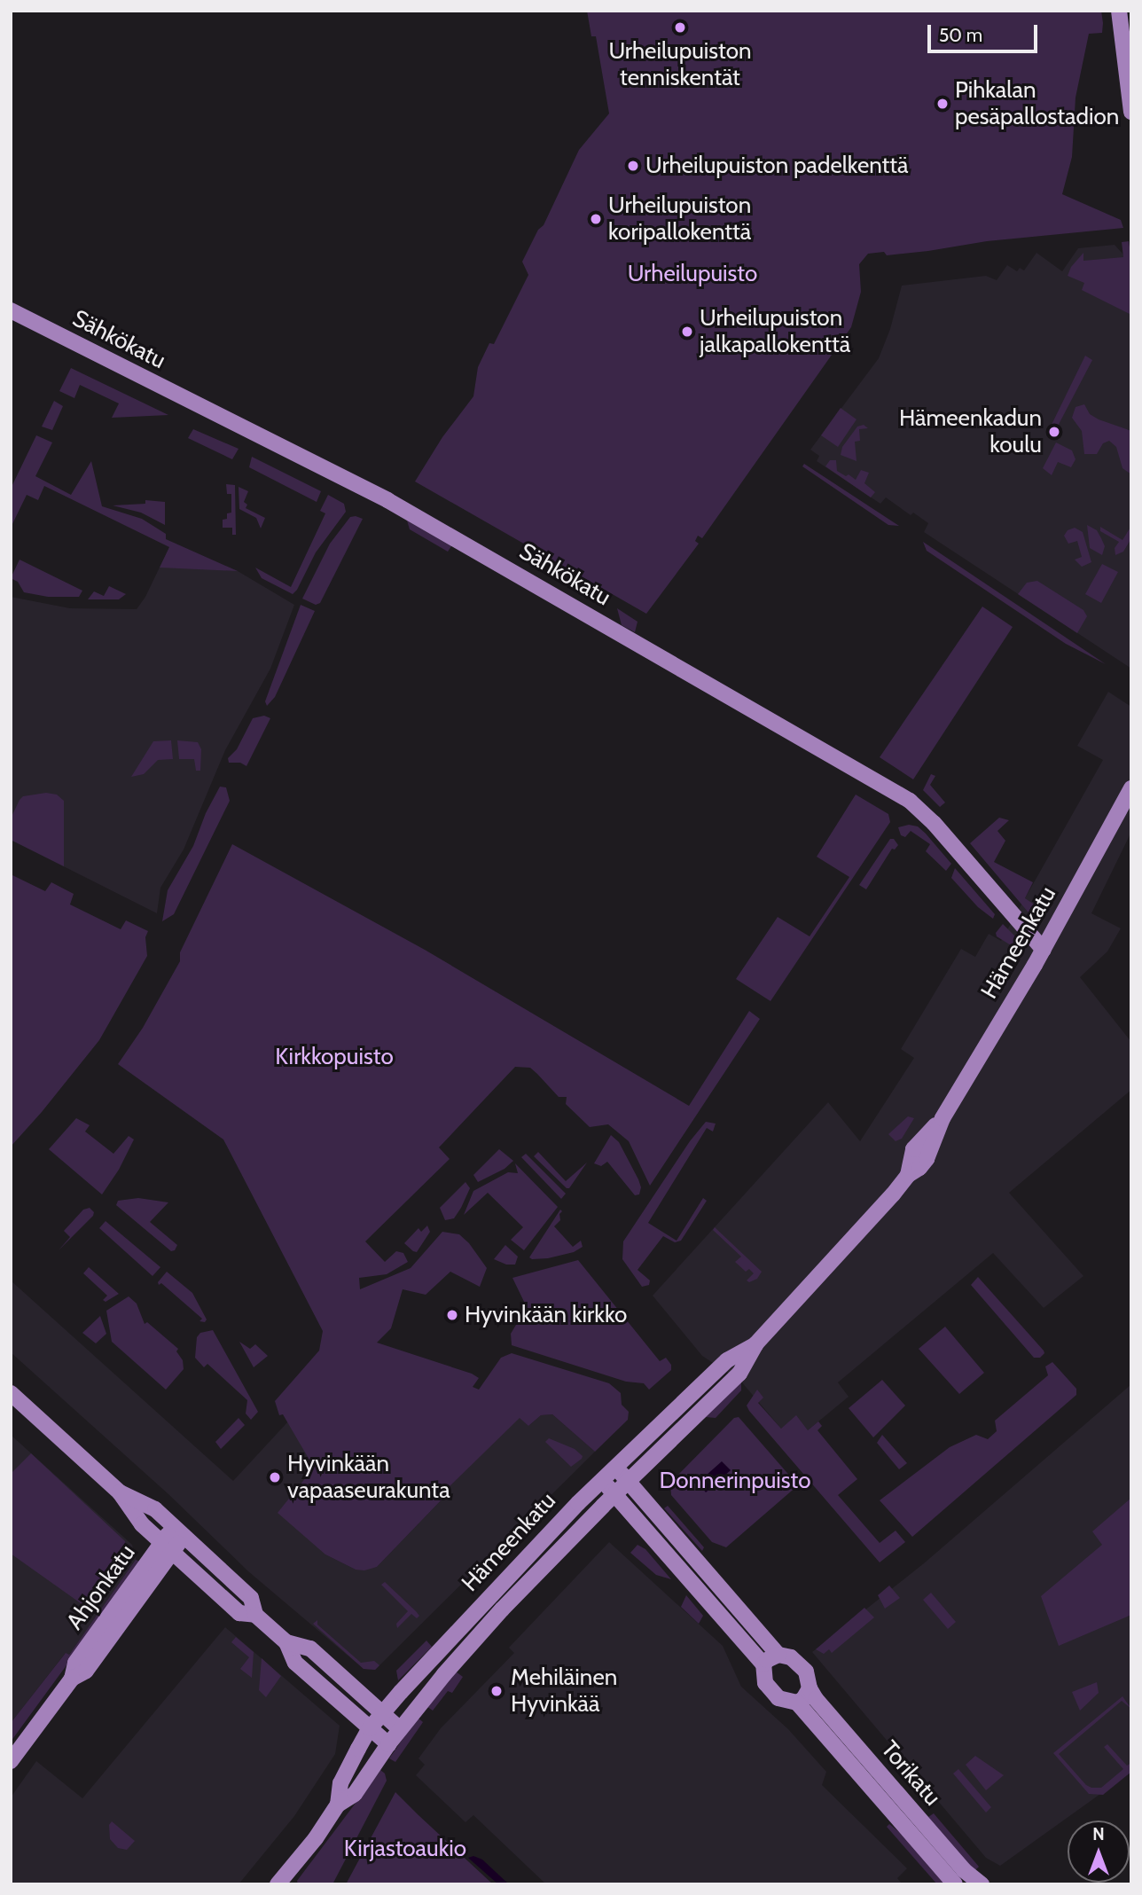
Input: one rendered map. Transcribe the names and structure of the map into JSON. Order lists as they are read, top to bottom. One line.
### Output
{"streets":{"main road":["Sähkökatu","Hämeenkatu","Ahjonkatu","Torikatu"]},"crossings":[["Sähkökatu","Hämeenkatu"]],"parks":["Urheilupuisto","Kirkkopuisto","Donnerinpuisto","Kirjastoaukio"],"places":["Urheilupuiston tenniskentät","Pihkalan pesäpallostadion","Urheilupuiston padelkenttä","Urheilupuiston koripallokenttä","Urheilupuiston jalkapallokenttä","Hämeenkadun koulu","Hyvinkään kirkko","Hyvinkään vapaaseurakunta","Mehiläinen Hyvinkää"],"scale_bar":"50 m","north":"top"}
